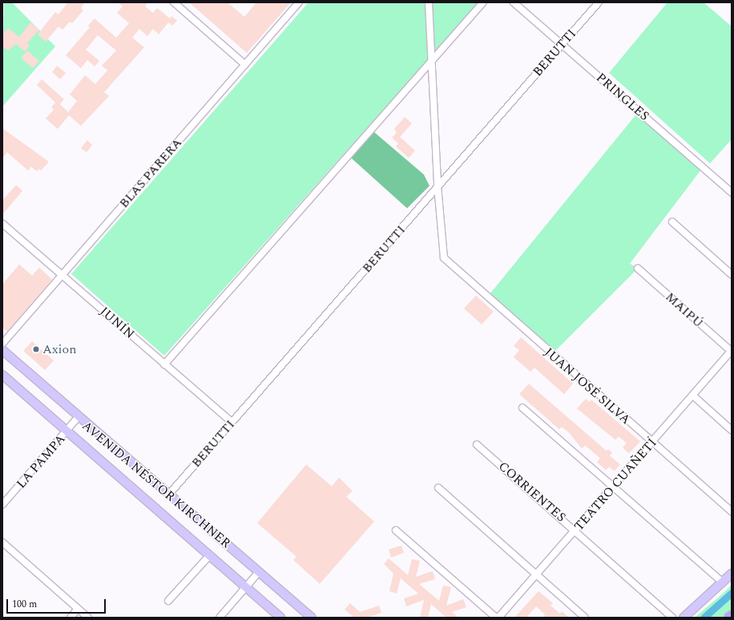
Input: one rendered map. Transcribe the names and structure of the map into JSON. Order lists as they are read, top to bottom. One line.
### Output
{"streets":{"main road":["AVENIDA NÉSTOR KIRCHNER"],"street":["BERUTTI","PRINGLES","BLAS PARERA","MAIPÚ","JUNÍN","JUAN JOSÉ SILVA","LA PAMPA","TEATRO CUAÑETÍ","CORRIENTES"]},"crossings":[["BERUTTI","PRINGLES"],["BERUTTI","JUNÍN"],["BERUTTI","JUAN JOSÉ SILVA"],["BERUTTI","AVENIDA NÉSTOR KIRCHNER"],["BLAS PARERA","JUNÍN"],["MAIPÚ","TEATRO CUAÑETÍ"],["JUAN JOSÉ SILVA","TEATRO CUAÑETÍ"],["LA PAMPA","AVENIDA NÉSTOR KIRCHNER"],["TEATRO CUAÑETÍ","CORRIENTES"]],"places":["Axion"],"scale_bar":"100 m"}
